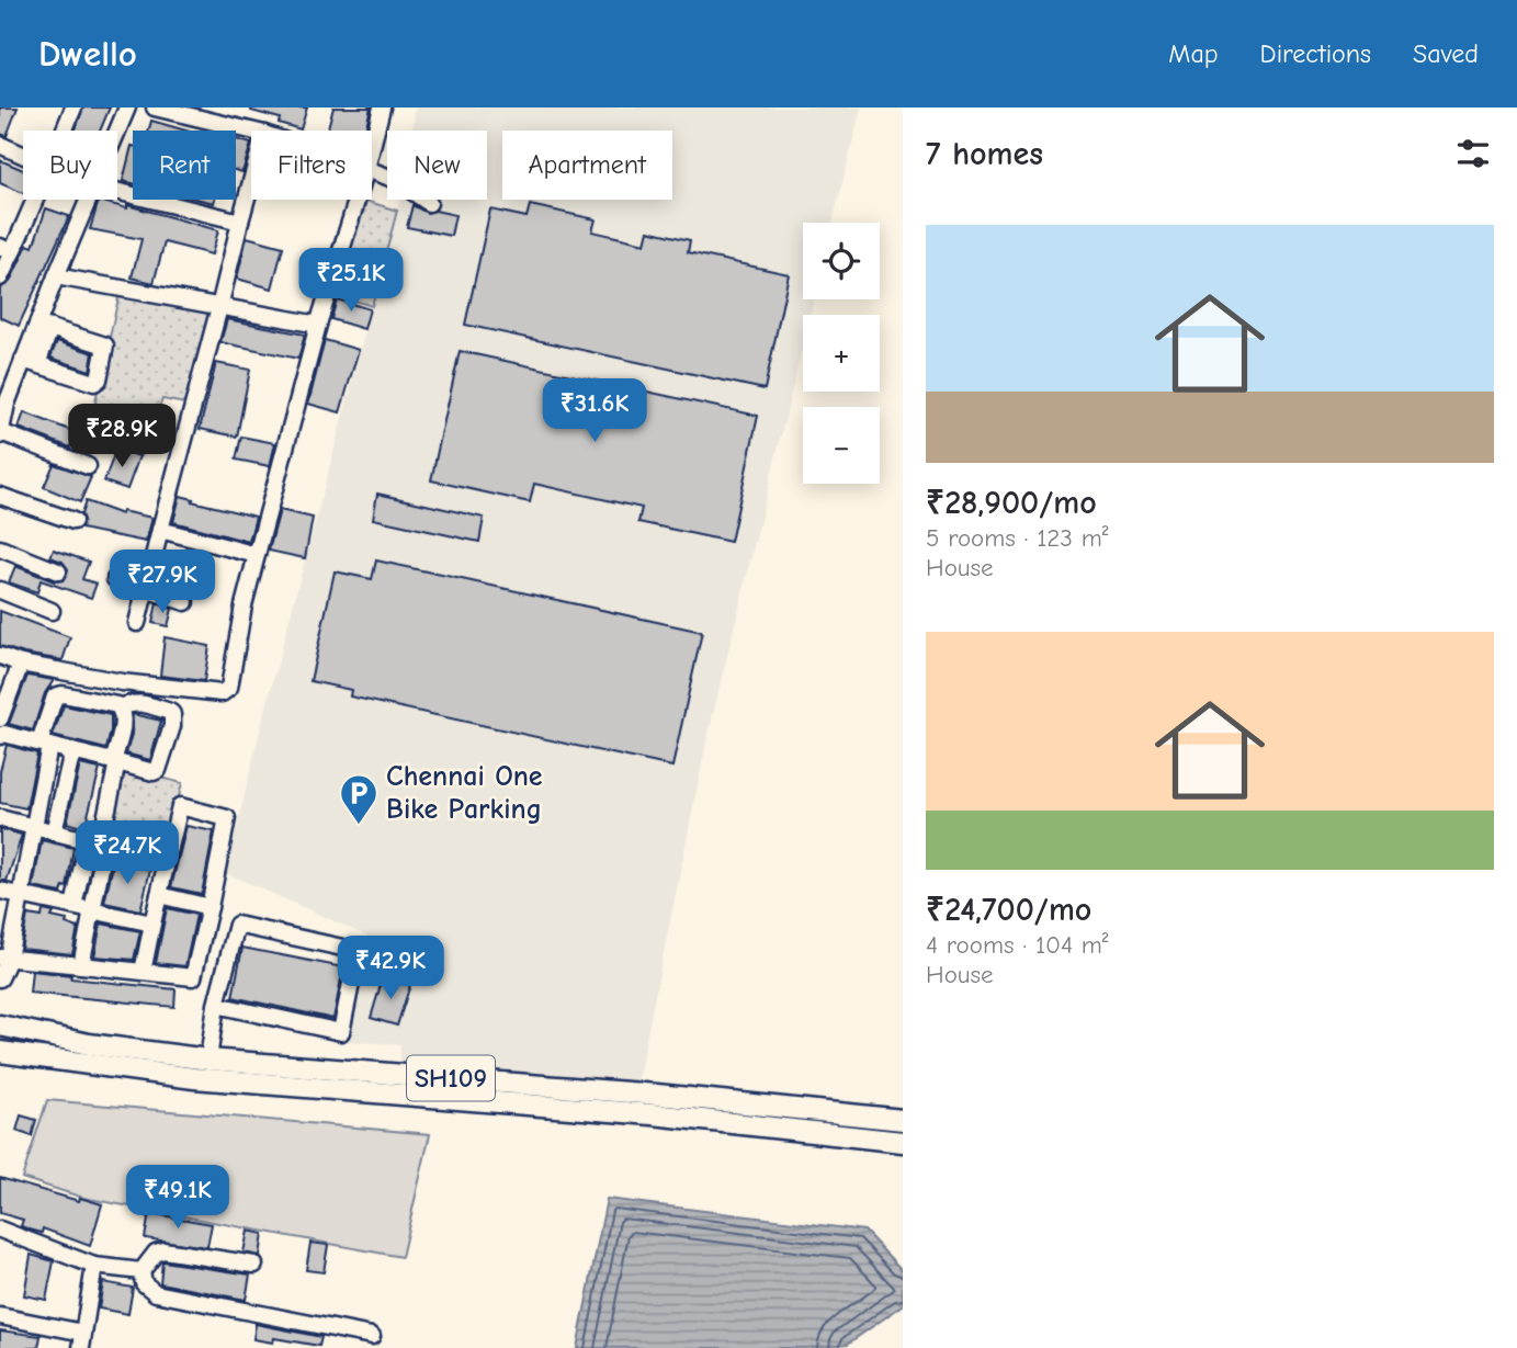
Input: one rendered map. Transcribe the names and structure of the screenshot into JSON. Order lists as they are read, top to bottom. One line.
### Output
{"streets":{"main road":["SH109"]},"places":{"parking":["Chennai One Bike Parking"]},"page":{"header":"Dwello","nav":["Map","Directions","Saved"],"heading":"7 homes","chip":["Buy","Rent","Filters","New","Apartment"],"list":[{"name":"₹28,900/mo","note":"5 rooms · 123 m² · House"},{"name":"₹24,700/mo","note":"4 rooms · 104 m² · House"}],"map_buttons":["+","−"],"price":["₹25.1K","₹31.6K","₹28.9K","₹27.9K","₹24.7K","₹42.9K","₹49.1K"]}}
